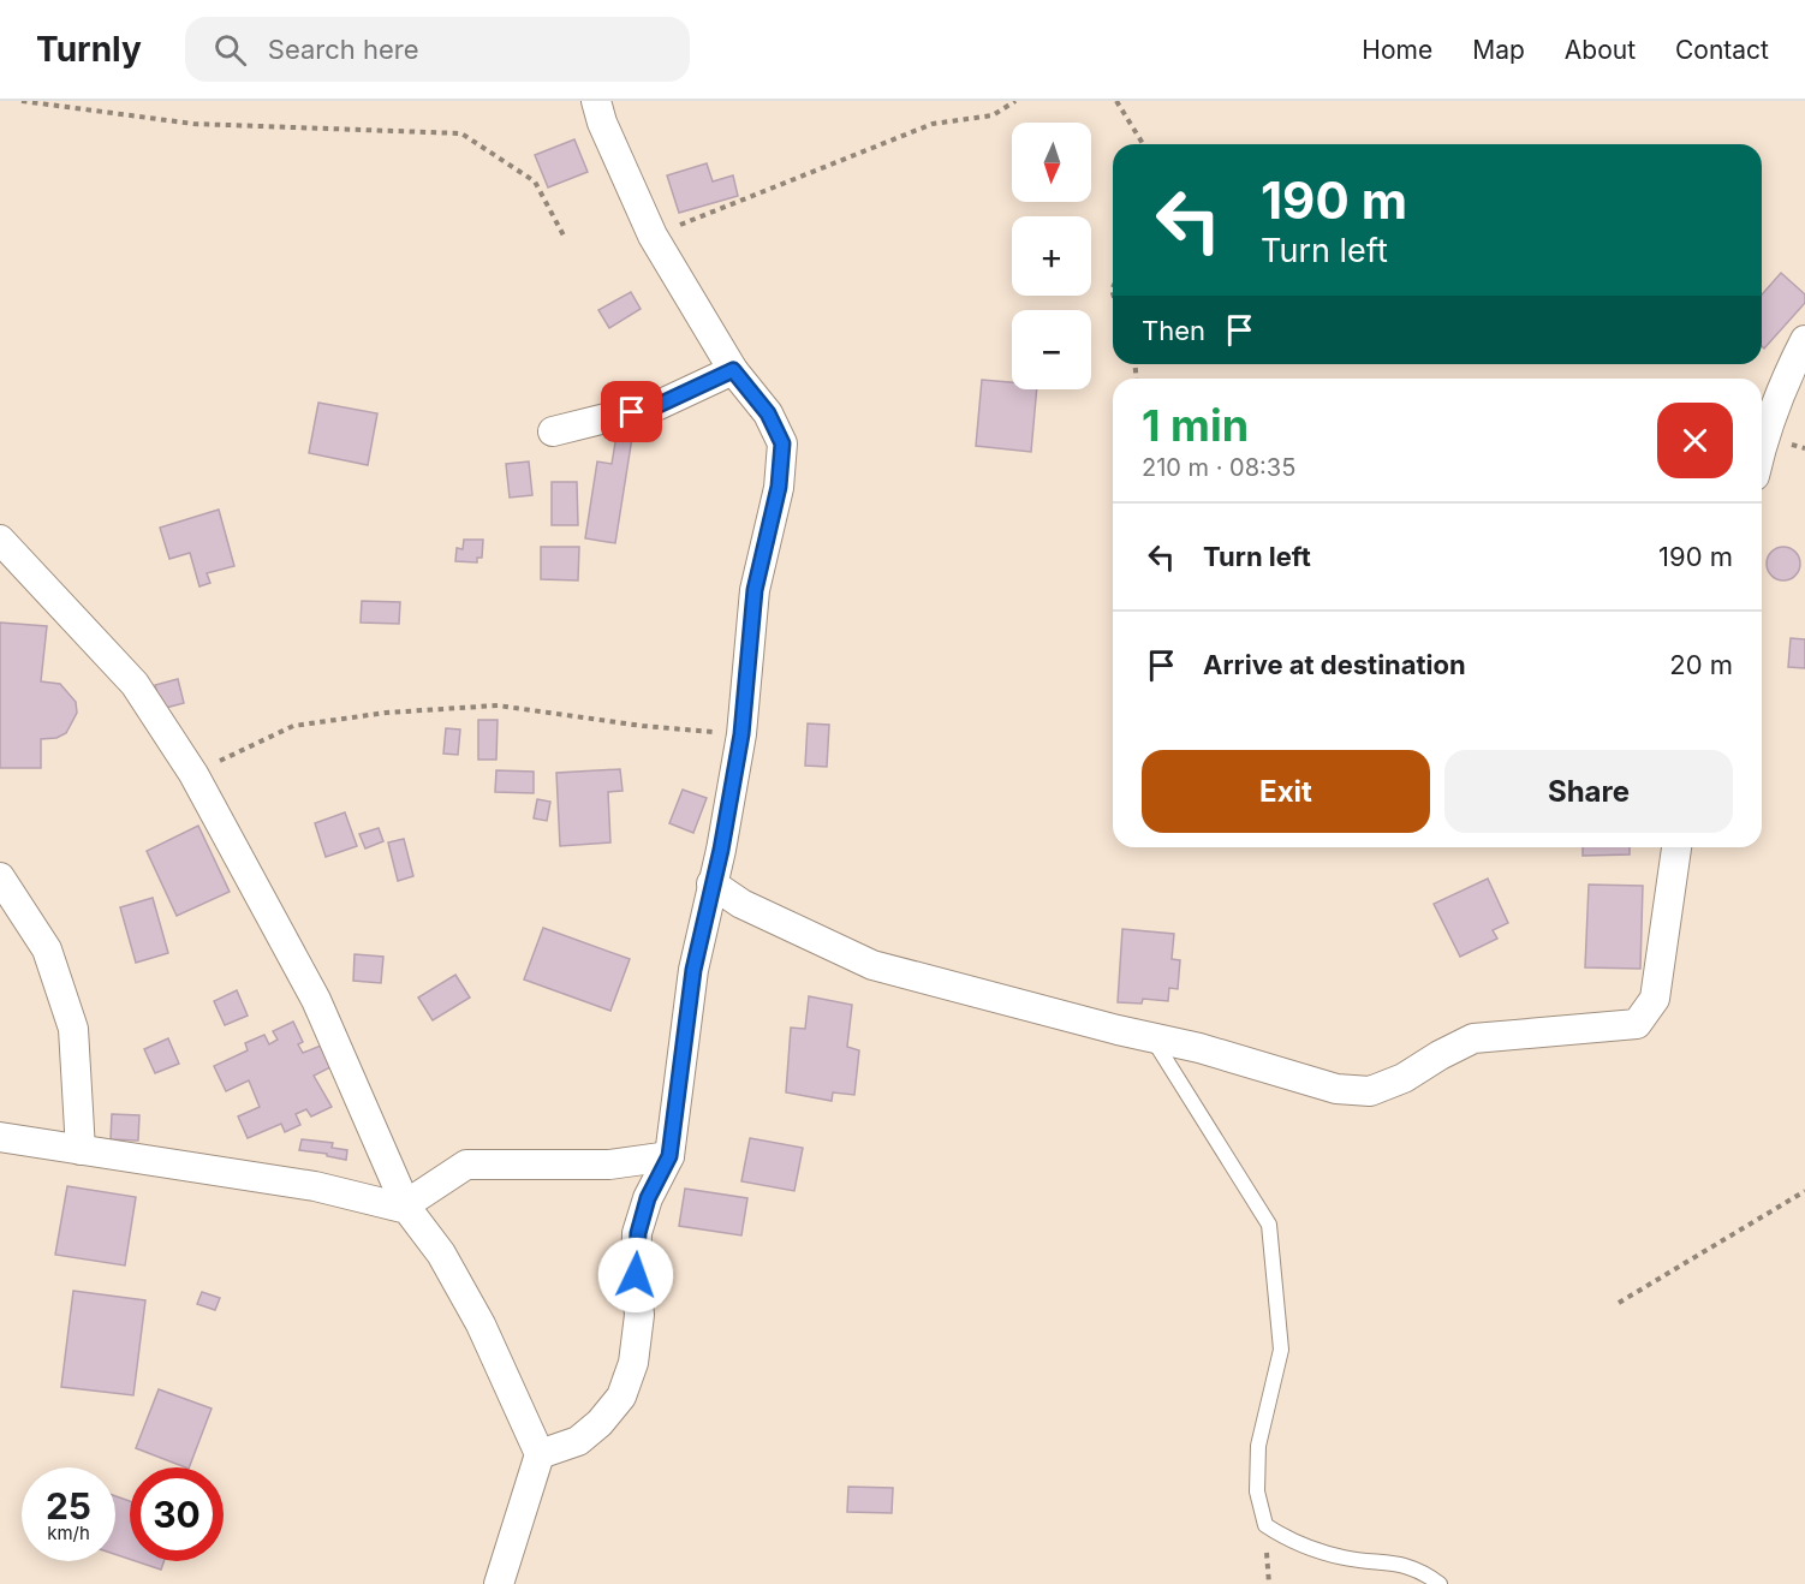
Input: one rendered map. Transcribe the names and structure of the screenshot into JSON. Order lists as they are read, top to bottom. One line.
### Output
{"north":"bottom","page":{"header":"Turnly","search":"Search here","nav":["Home","Map","About","Contact"],"map_buttons":["+","−"],"turn":["190 m","Turn left"],"then":"Then","heading":["1 min","210 m · 08:35"],"list":[{"name":"Turn left","value":"190 m"},{"name":"Arrive at destination","value":"20 m"}],"buttons":["Exit","Share"],"speed":"25 km/h","limit":"30"}}
